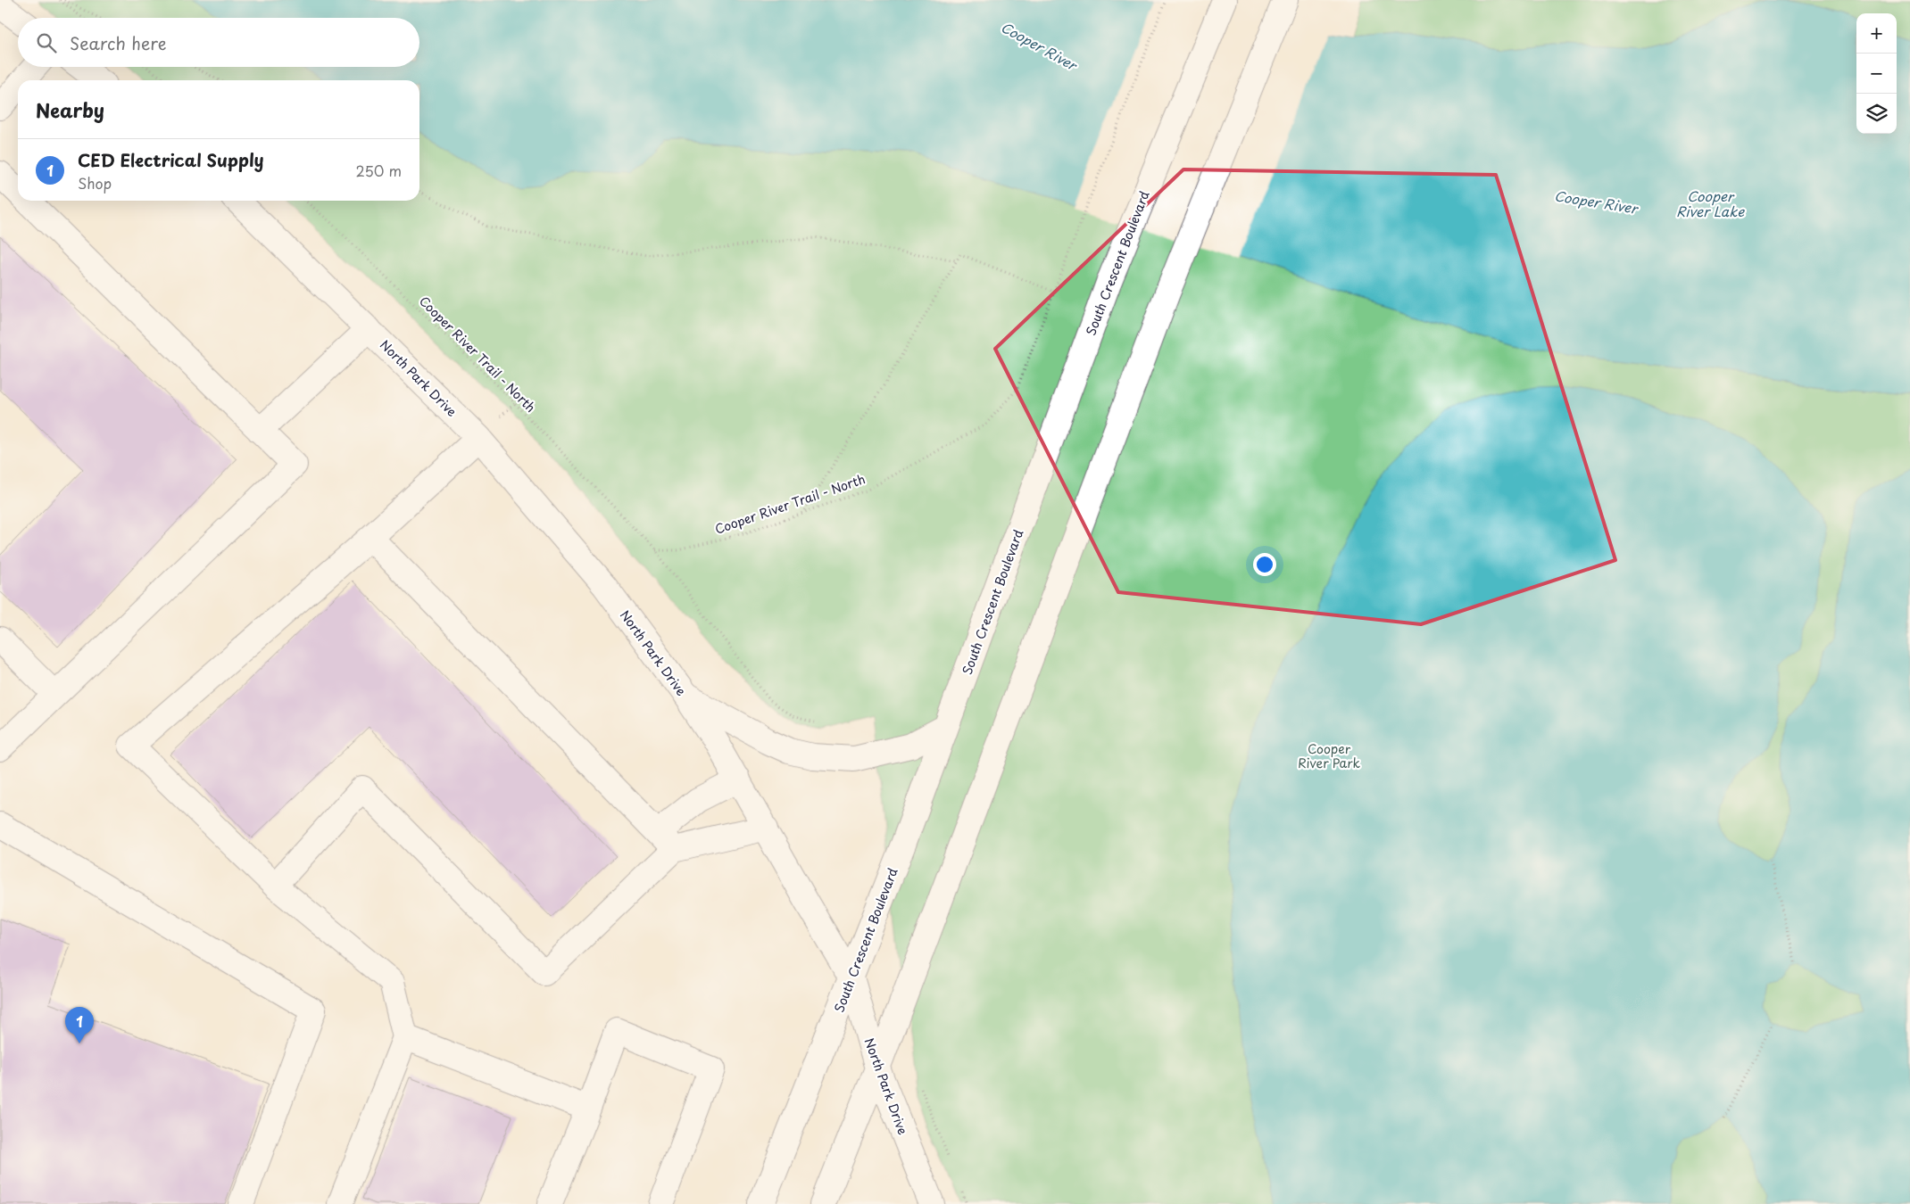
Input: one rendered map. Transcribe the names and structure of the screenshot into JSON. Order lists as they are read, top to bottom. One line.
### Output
{"streets":{"main road":["South Crescent Boulevard","North Park Drive"],"path":["Cooper River Trail - North"]},"crossings":[["South Crescent Boulevard","North Park Drive"]],"water":["Cooper River","Cooper River Lake"],"parks":["Cooper River Park"],"page":{"map_buttons":["+","−"],"search":"Search here","heading":"Nearby","list":[{"mark":"1","name":"CED Electrical Supply","note":"Shop","value":"250 m"}],"pins":"1"}}
